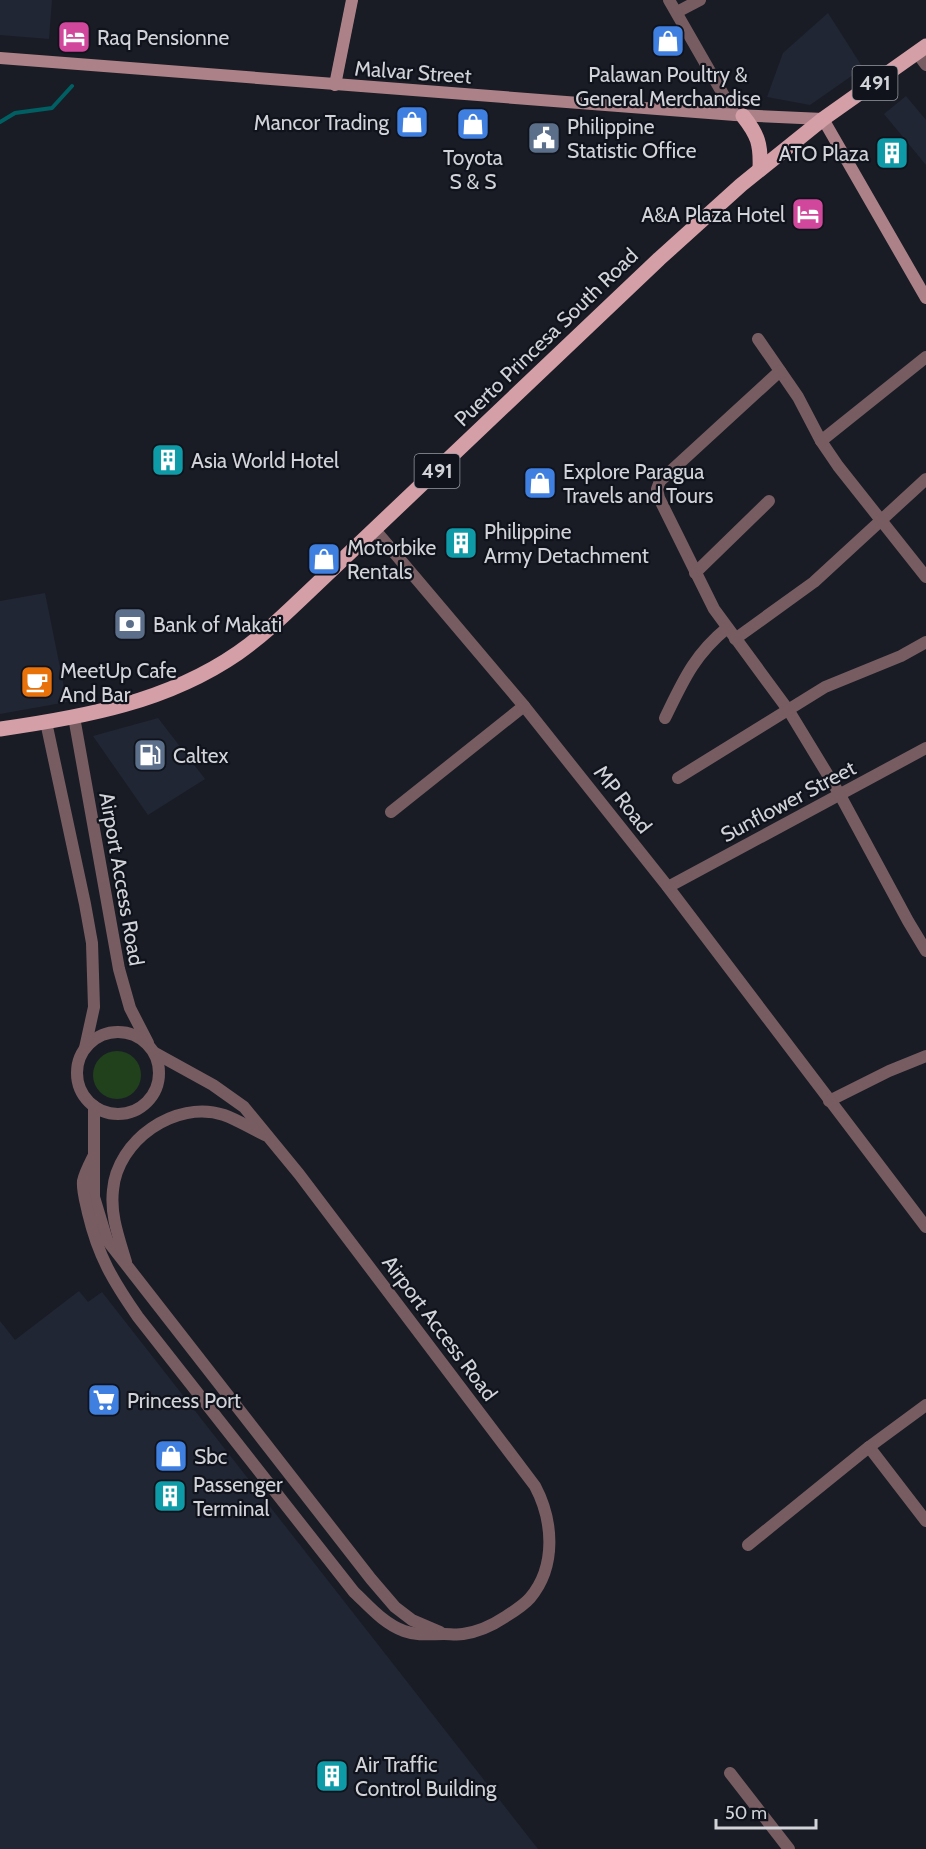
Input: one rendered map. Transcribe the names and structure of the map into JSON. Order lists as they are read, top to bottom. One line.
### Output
{"streets":{"main road":["Malvar Street","491","Puerto Princesa South Road"],"street":["MP Road","Sunflower Street","Airport Access Road"]},"crossings":[["Malvar Street","Puerto Princesa South Road"],["Puerto Princesa South Road","MP Road"],["Puerto Princesa South Road","Airport Access Road"],["MP Road","Sunflower Street"]],"places":{"hotel":["Raq Pensionne","A&A Plaza Hotel"],"shop":["Palawan Poultry & General Merchandise","Mancor Trading","Toyota S & S","Explore Paragua Travels and Tours","Motorbike Rentals","Sbc"],"public building":["Philippine Statistic Office"],"building":["ATO Plaza","Asia World Hotel","Philippine Army Detachment","Passenger Terminal","Air Traffic Control Building"],"bank":["Bank of Makati"],"cafe":["MeetUp Cafe And Bar"],"fuel station":["Caltex"],"supermarket":["Princess Port"]},"scale_bar":"50 m"}
